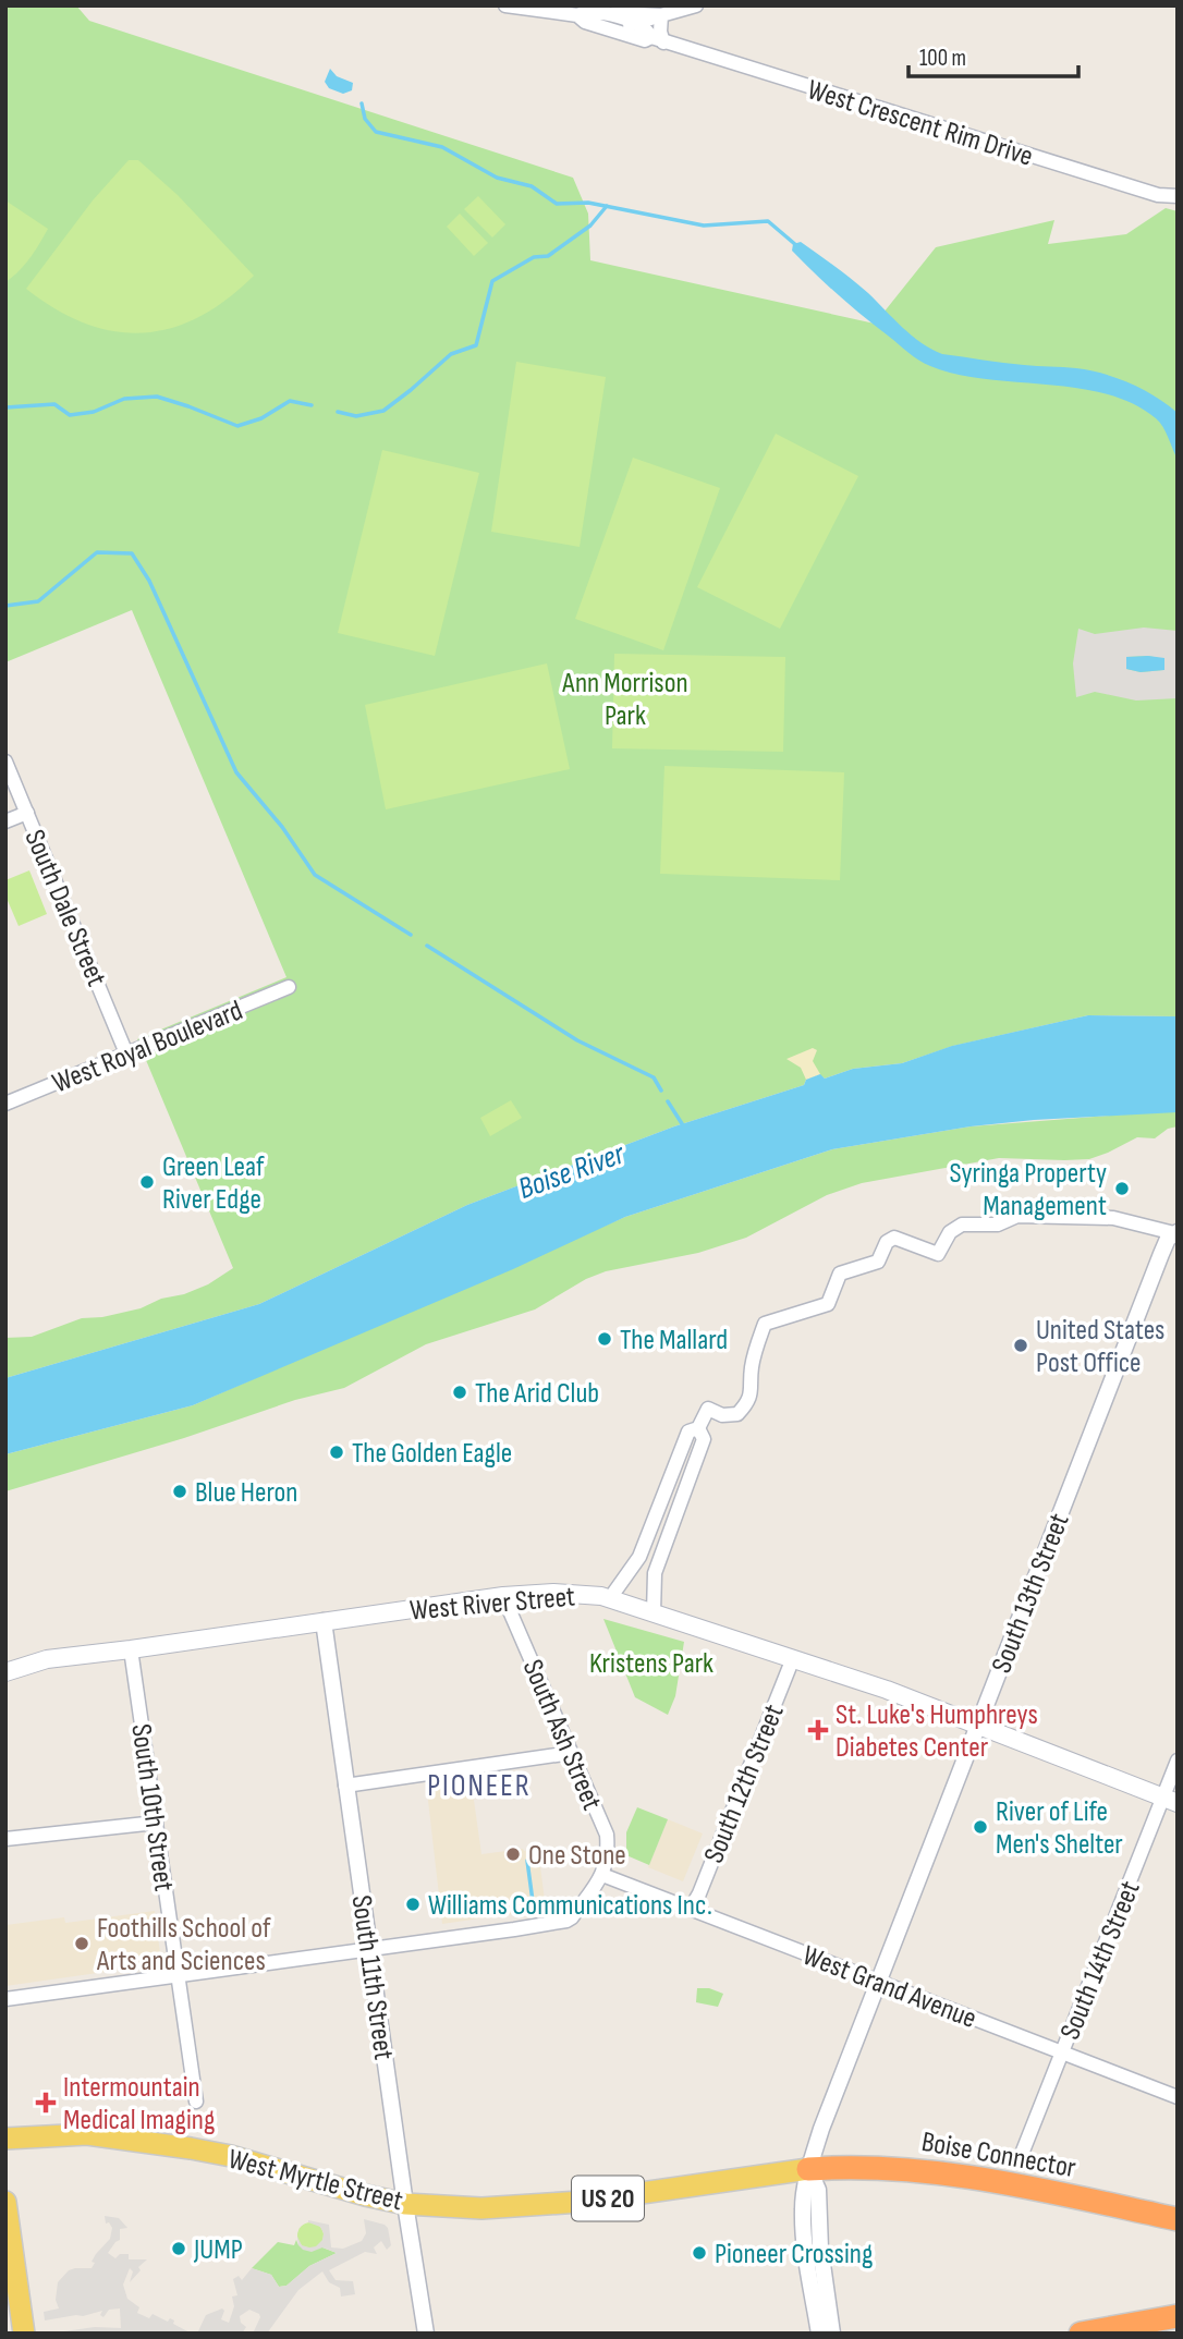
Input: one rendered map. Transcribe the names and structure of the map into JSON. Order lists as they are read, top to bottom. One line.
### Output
{"streets":{"highway":["Boise Connector","US 20"],"main road":["West River Street","West Myrtle Street"],"street":["West Crescent Rim Drive","South Dale Street","West Royal Boulevard","South 13th Street","South Ash Street","South 12th Street","South 10th Street","South 14th Street","South 11th Street","West Grand Avenue"]},"crossings":[["South Dale Street","West Royal Boulevard"],["South 13th Street","West River Street"],["South 13th Street","West Grand Avenue"],["South 13th Street","Boise Connector"],["South 13th Street","West Myrtle Street"],["West River Street","South Ash Street"],["West River Street","South 12th Street"],["West River Street","South 10th Street"],["West River Street","South 14th Street"],["West River Street","South 11th Street"],["South Ash Street","West Grand Avenue"],["South 12th Street","West Grand Avenue"],["South 14th Street","West Grand Avenue"],["South 11th Street","West Myrtle Street"],["Boise Connector","West Myrtle Street"]],"districts":["PIONEER"],"water":["Boise River"],"parks":["Ann Morrison Park","Kristens Park"],"places":{"other":["Green Leaf River Edge","Syringa Property Management","The Mallard","United States Post Office","The Arid Club","The Golden Eagle","Blue Heron","River of Life Men's Shelter","One Stone","Williams Communications Inc.","Foothills School of Arts and Sciences","JUMP","Pioneer Crossing"],"health":["St. Luke's Humphreys Diabetes Center","Intermountain Medical Imaging"]},"scale_bar":"100 m"}
